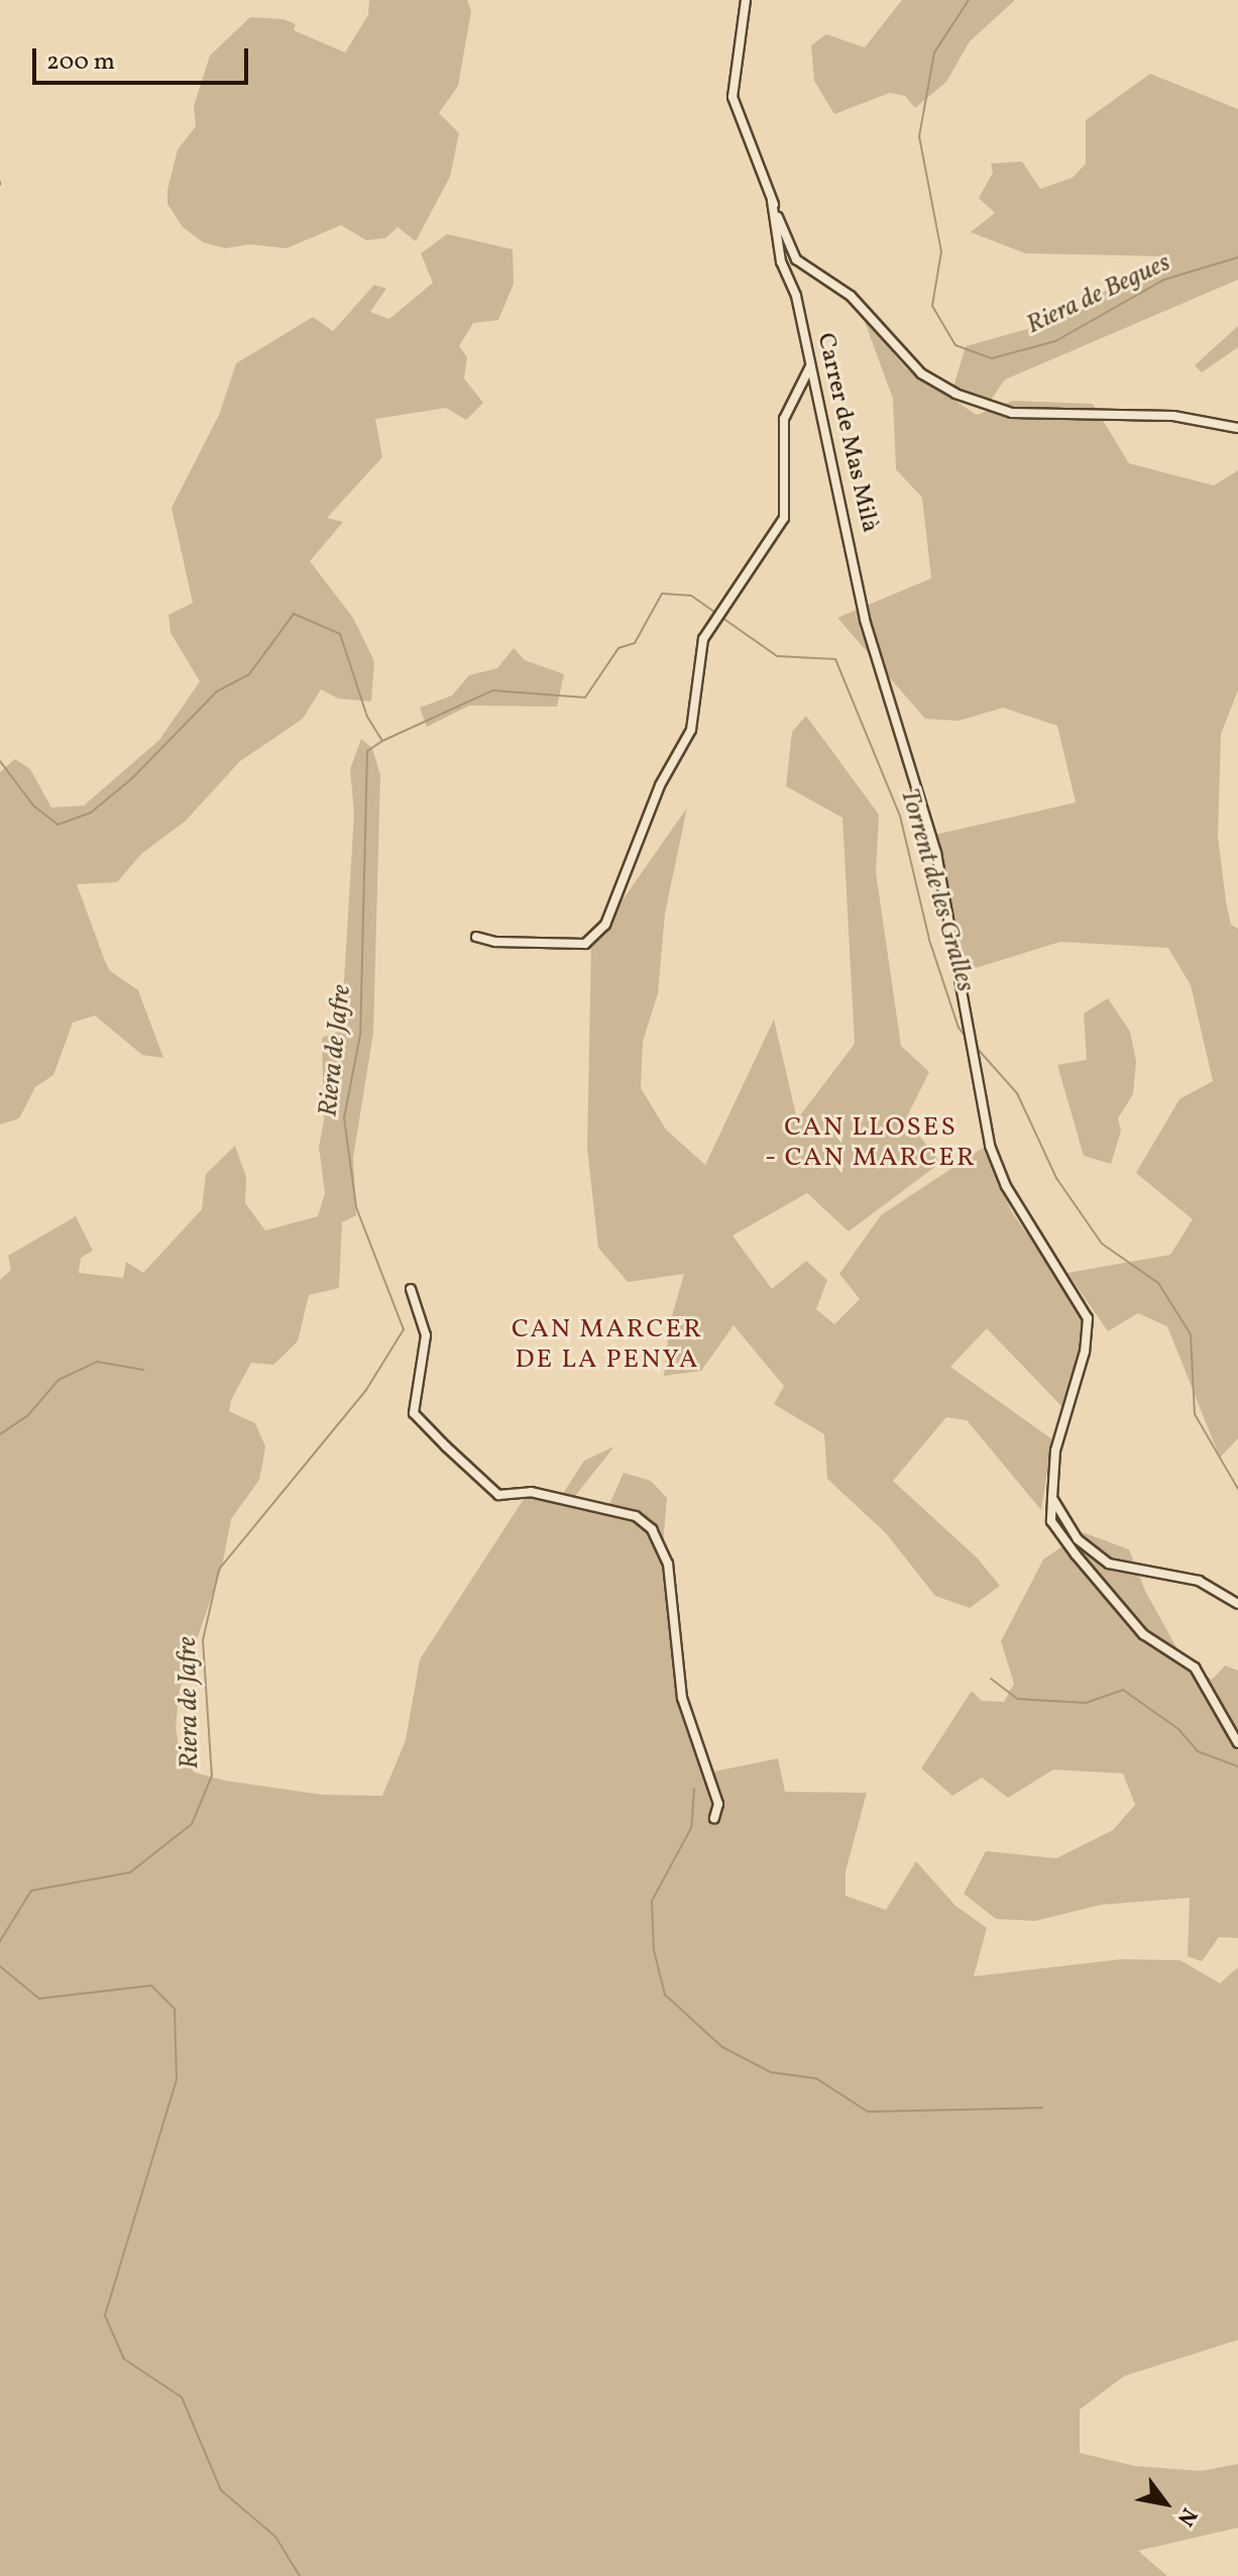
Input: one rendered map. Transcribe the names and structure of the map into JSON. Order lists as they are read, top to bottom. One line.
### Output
{"streets":{"street":["Carrer de Mas Milà"]},"districts":["CAN LLOSES - CAN MARCER","CAN MARCER DE LA PENYA"],"water":["Riera de Begues","Torrent de les Gralles","Riera de Jafre"],"scale_bar":"200 m","north":"bottom right"}
